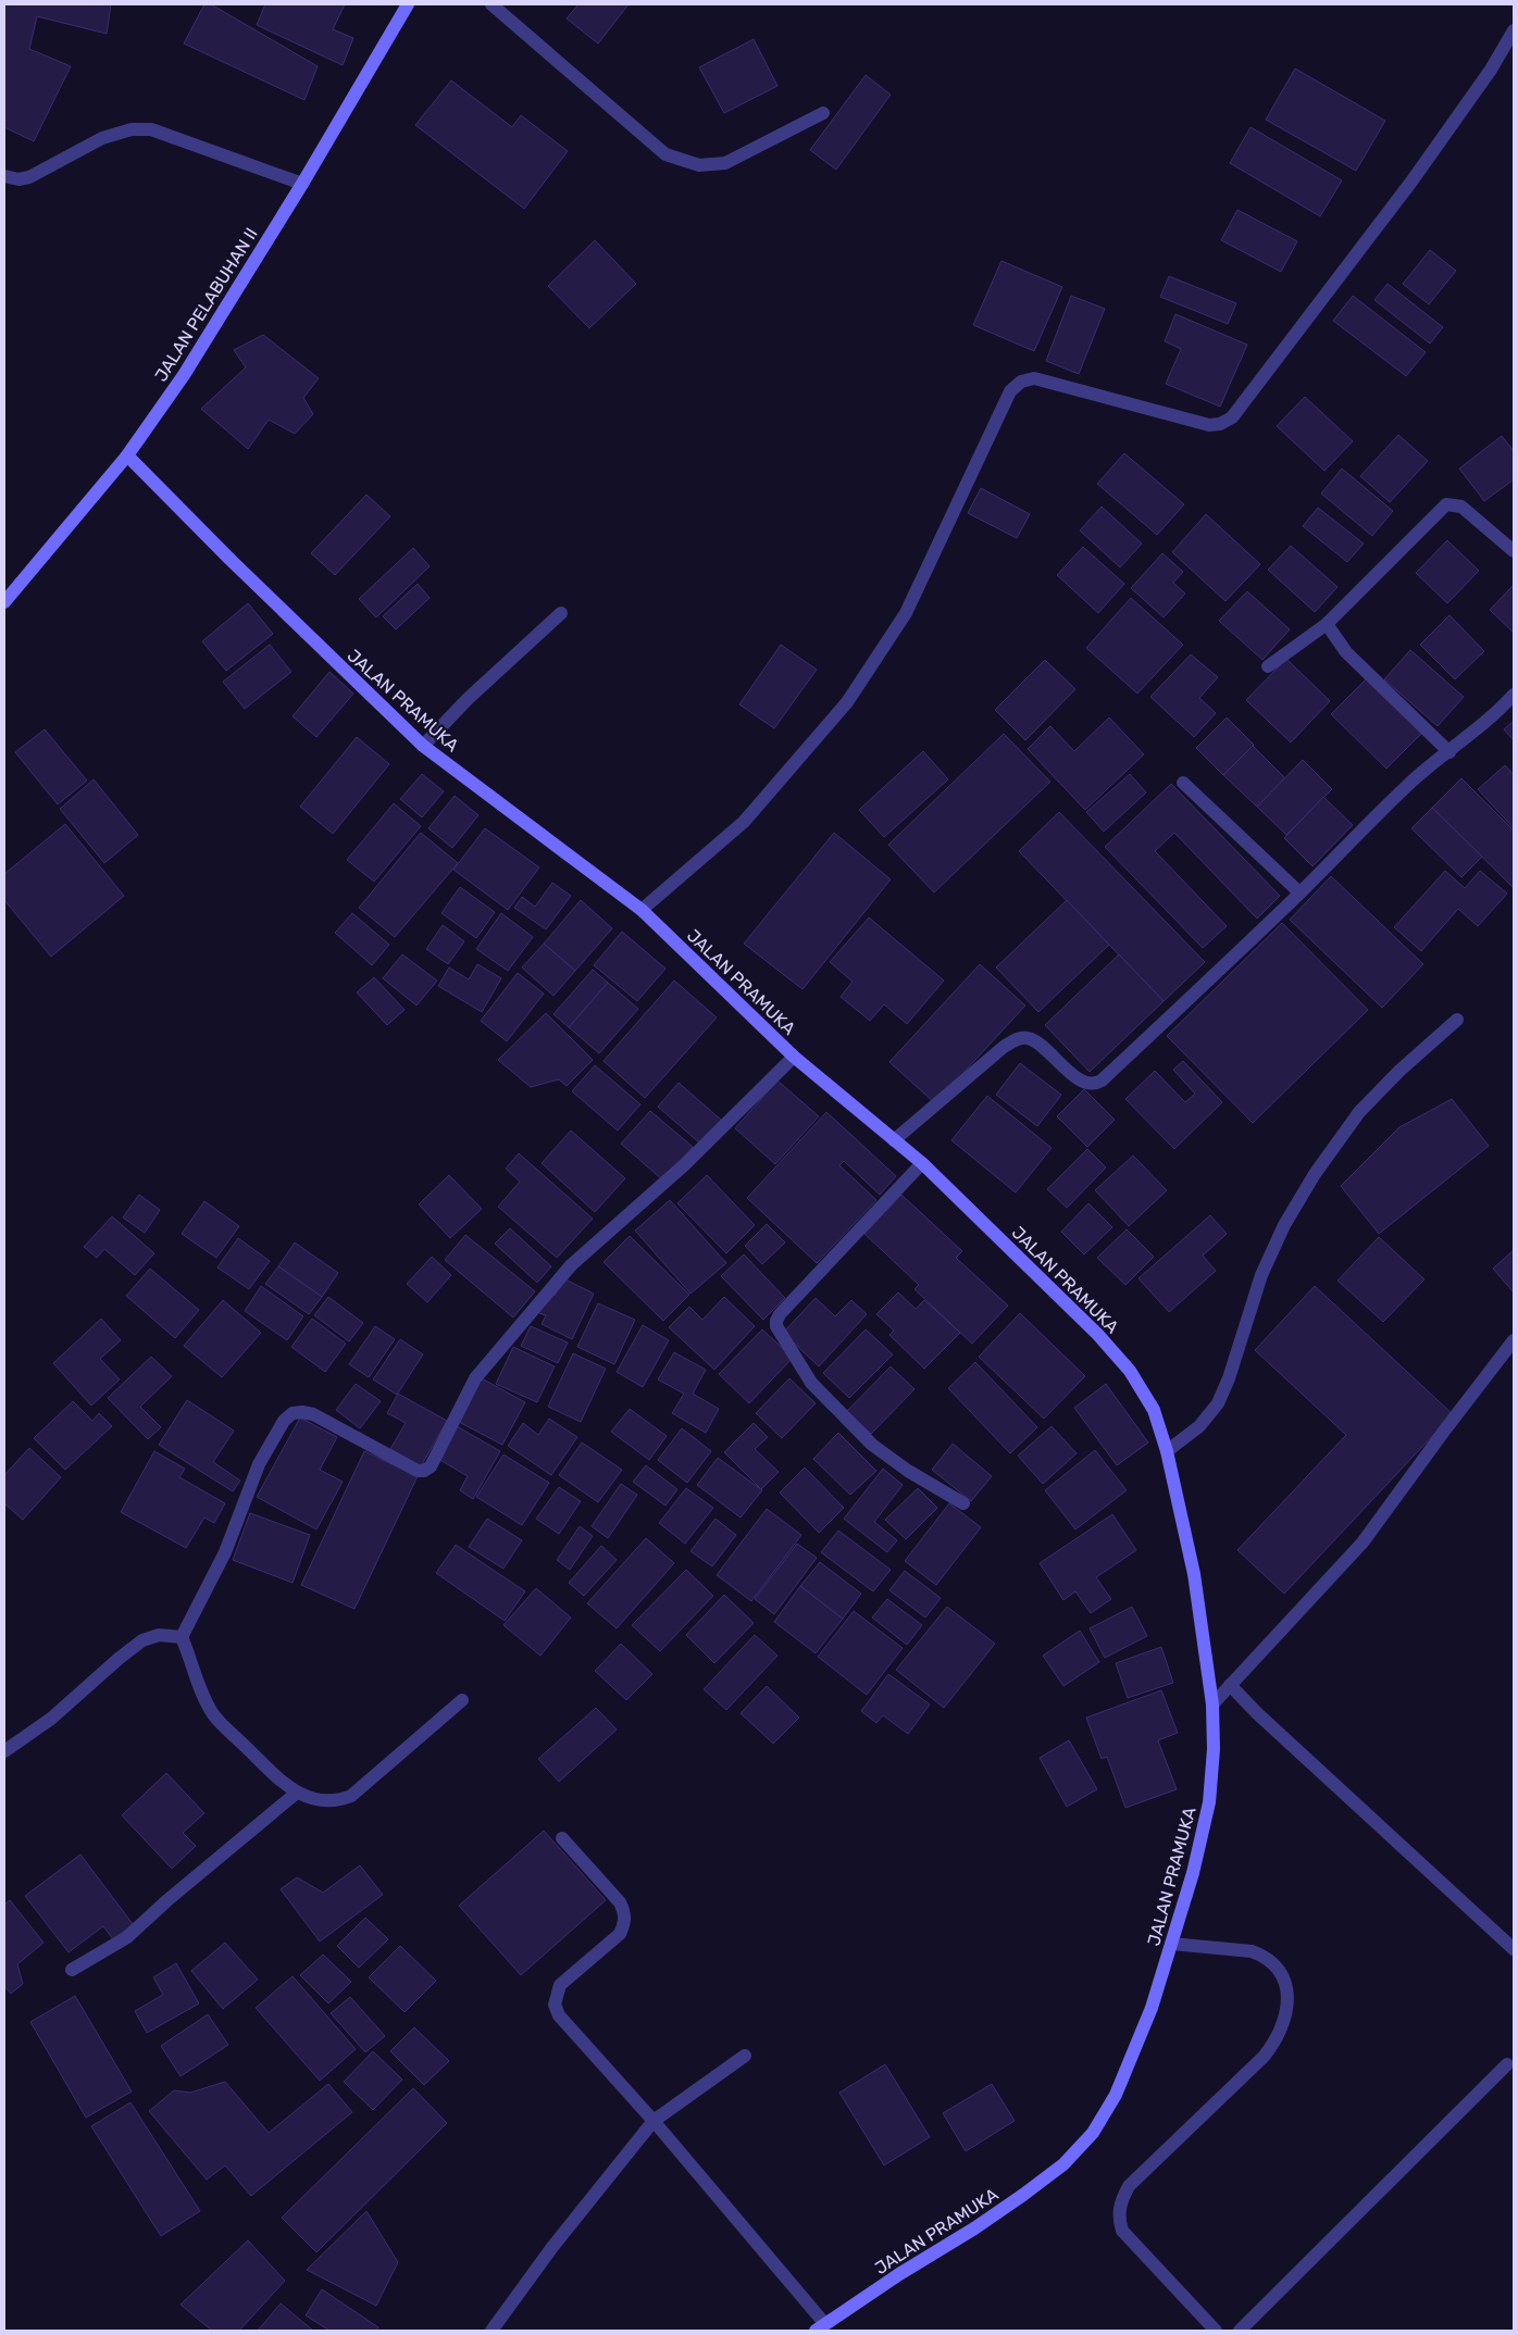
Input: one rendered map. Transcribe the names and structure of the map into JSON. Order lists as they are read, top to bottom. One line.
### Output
{"streets":{"street":["JALAN PELABUHAN II","JALAN PRAMUKA"]},"crossings":[["JALAN PELABUHAN II","JALAN PRAMUKA"]]}
